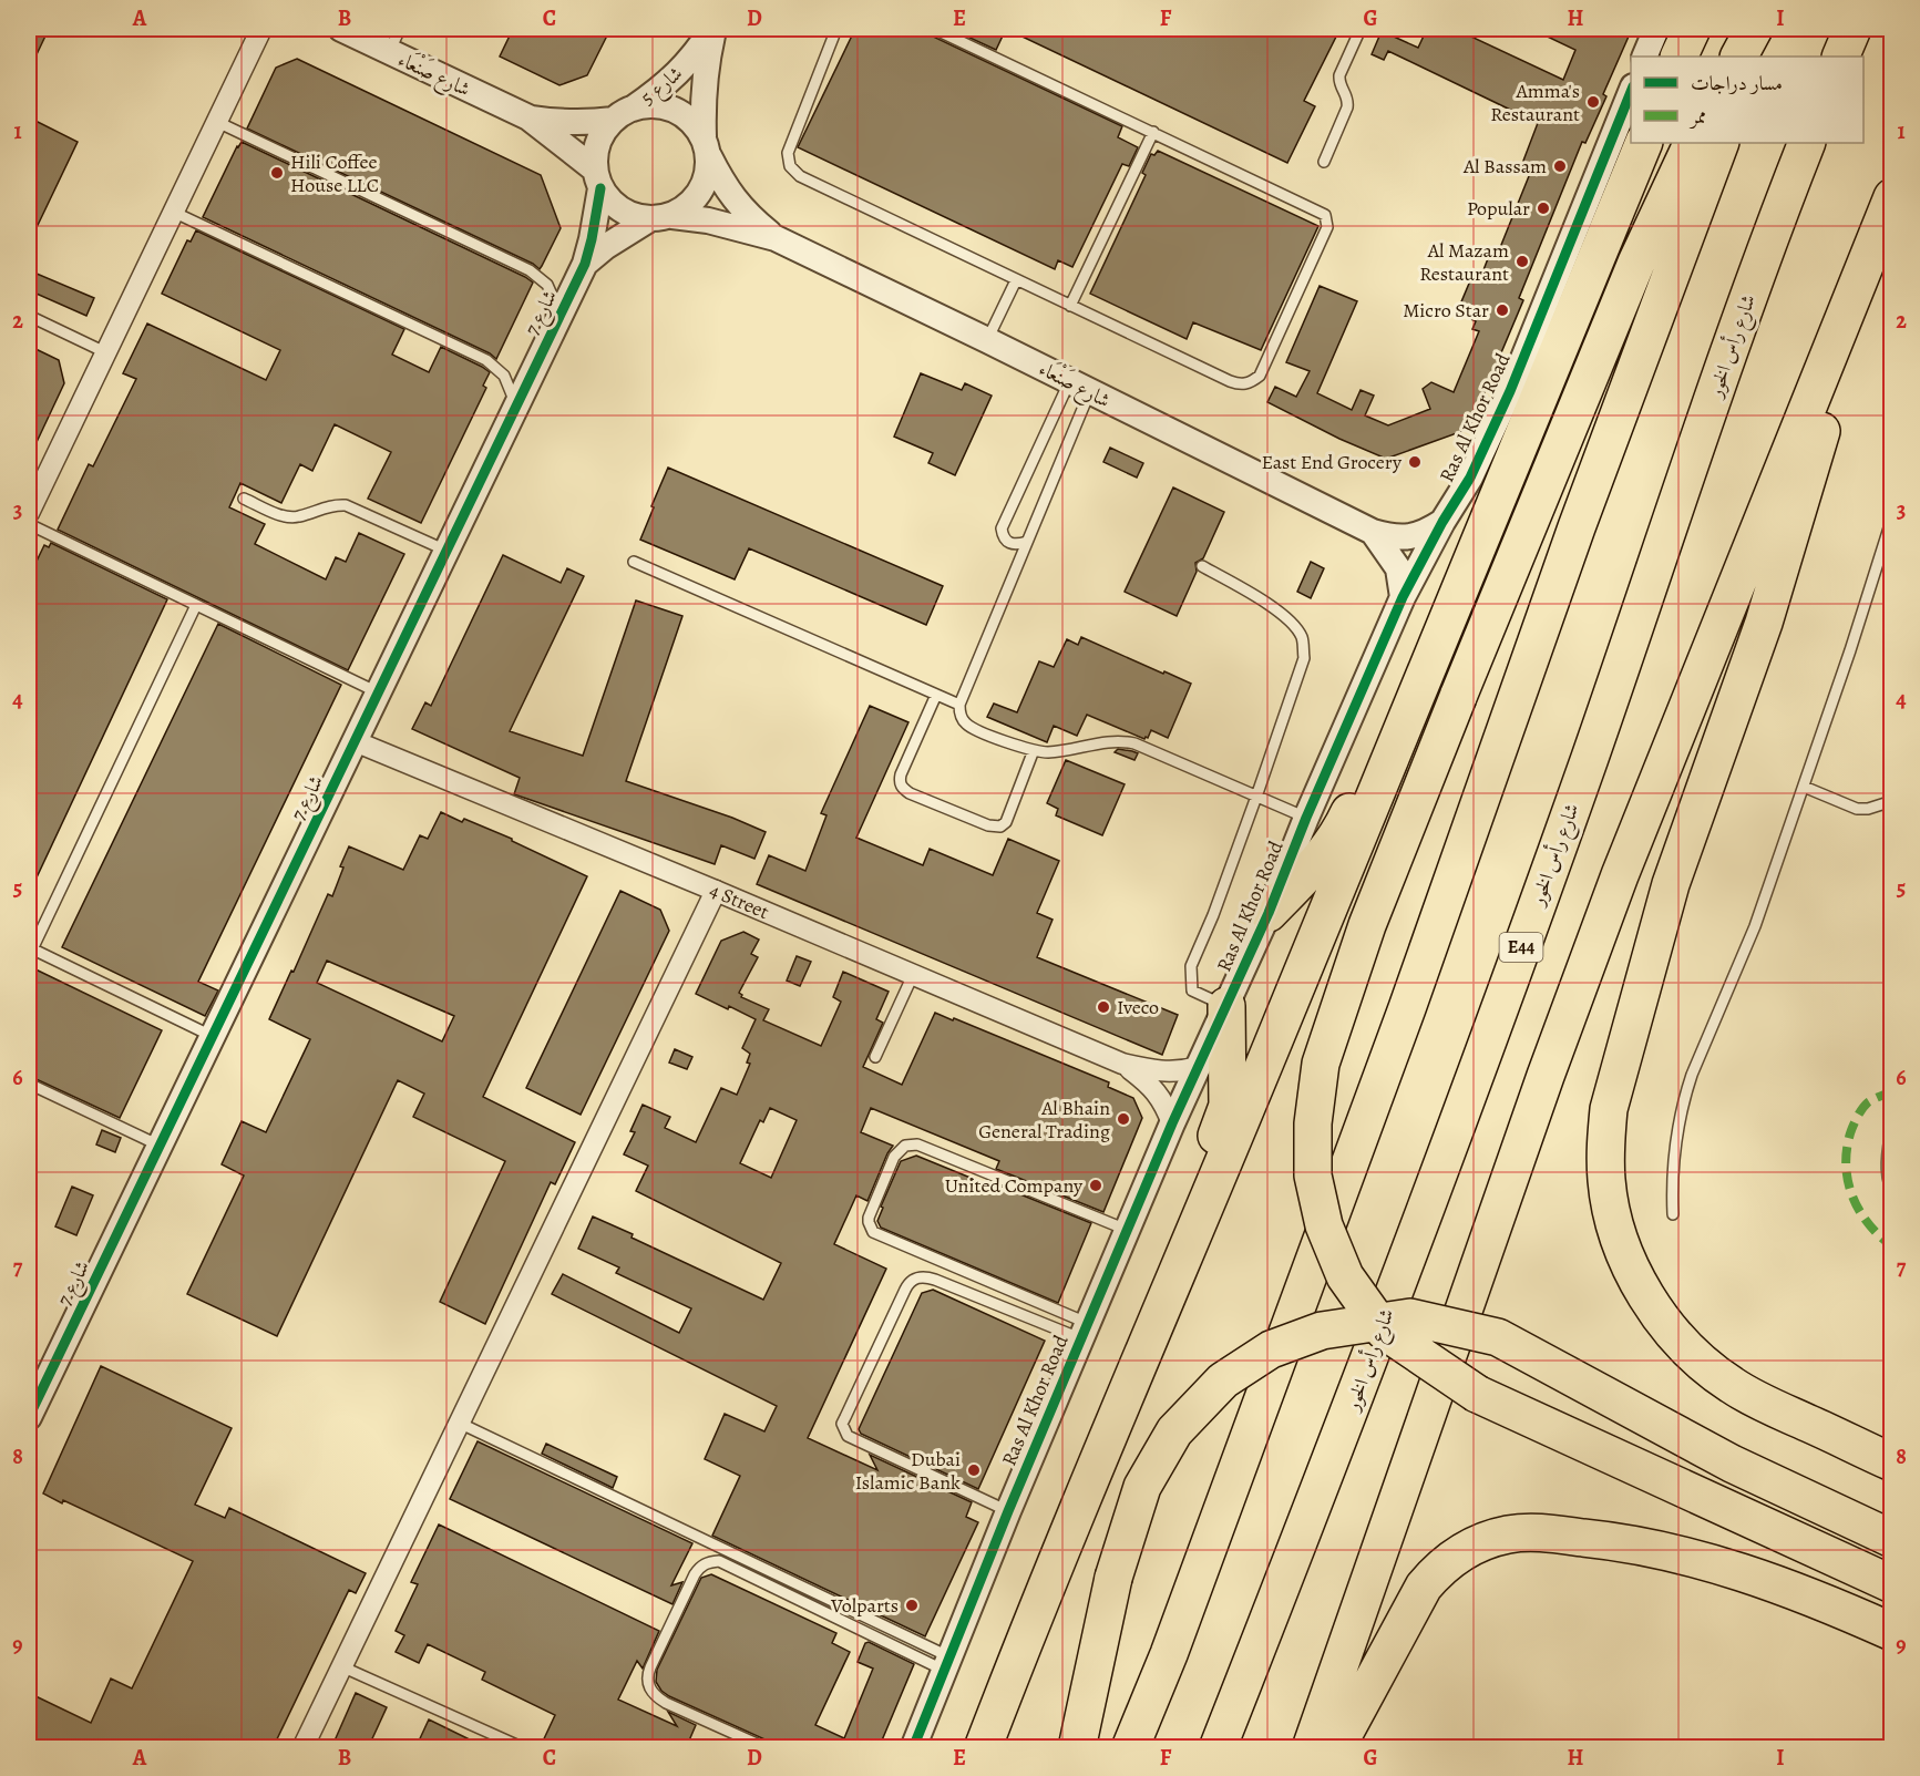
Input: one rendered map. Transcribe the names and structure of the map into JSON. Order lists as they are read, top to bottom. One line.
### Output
{"streets":{"highway":["شارع رأس الخور","E44"],"street":["شارع صَنْعَاء","شارع 5","شارع 7","Ras Al Khor Road","4 Street"]},"crossings":[["شارع صَنْعَاء","شارع 5"],["شارع صَنْعَاء","شارع 7"],["شارع صَنْعَاء","Ras Al Khor Road"],["شارع 5","شارع 7"],["شارع 7","4 Street"],["Ras Al Khor Road","4 Street"]],"places":["Amma's Restaurant","Al Bassam","Hili Coffee House LLC","Popular","Al Mazam Restaurant","Micro Star","East End Grocery","Iveco","Al Bhain General Trading","United Company","Dubai Islamic Bank","Volparts"],"legend":["مسار دراجات","ممر"],"grid":{"columns":["A","B","C","D","E","F","G","H","I"],"rows":["1","2","3","4","5","6","7","8","9"]}}
